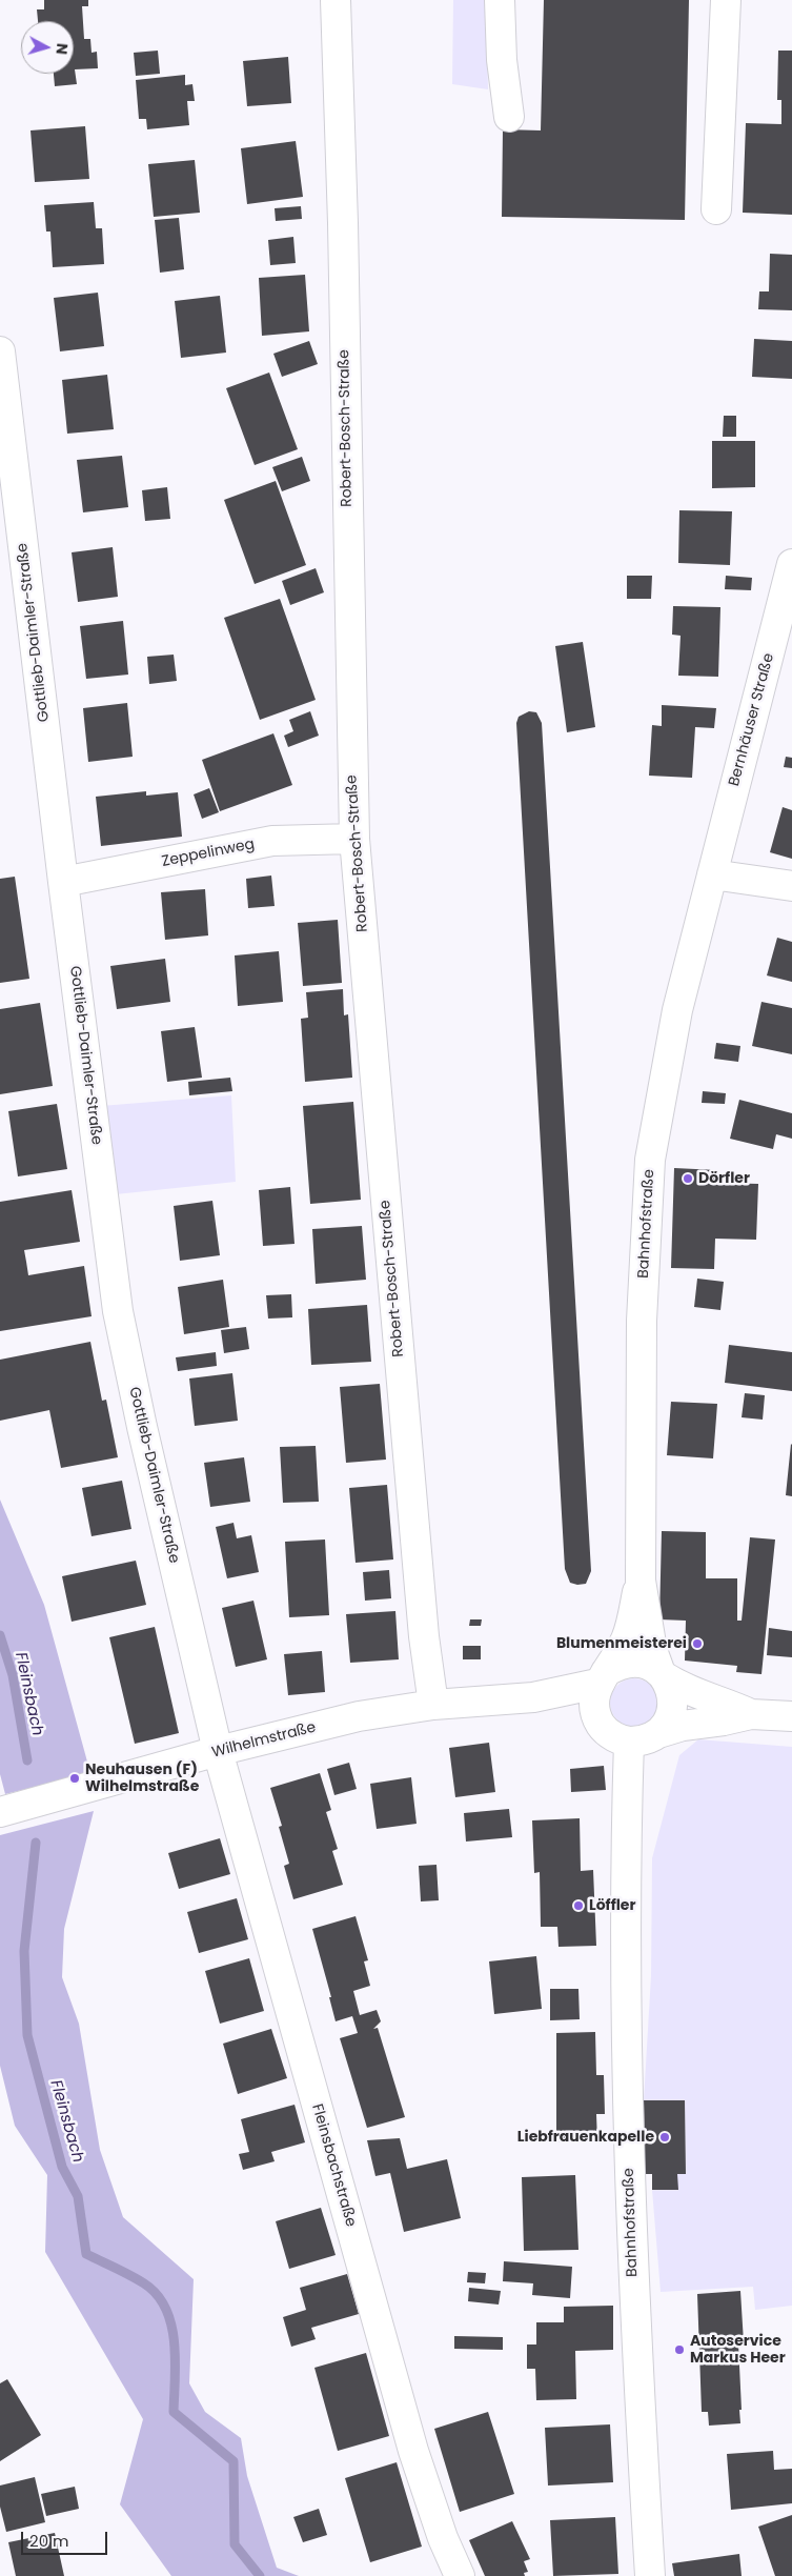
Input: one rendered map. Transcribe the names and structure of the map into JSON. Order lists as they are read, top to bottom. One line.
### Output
{"streets":{"street":["Robert-Bosch-Straße","Gottlieb-Daimler-Straße","Bernhäuser Straße","Zeppelinweg","Bahnhofstraße","Wilhelmstraße","Fleinsbachstraße"]},"crossings":[["Robert-Bosch-Straße","Zeppelinweg"],["Robert-Bosch-Straße","Wilhelmstraße"],["Gottlieb-Daimler-Straße","Zeppelinweg"],["Gottlieb-Daimler-Straße","Wilhelmstraße"],["Gottlieb-Daimler-Straße","Fleinsbachstraße"],["Bernhäuser Straße","Bahnhofstraße"],["Bahnhofstraße","Wilhelmstraße"],["Wilhelmstraße","Fleinsbachstraße"]],"water":["Fleinsbach"],"places":["Dörfler","Blumenmeisterei","Neuhausen (F) Wilhelmstraße","Löffler","Liebfrauenkapelle","Autoservice Markus Heer"],"scale_bar":"20 m","north":"right"}
